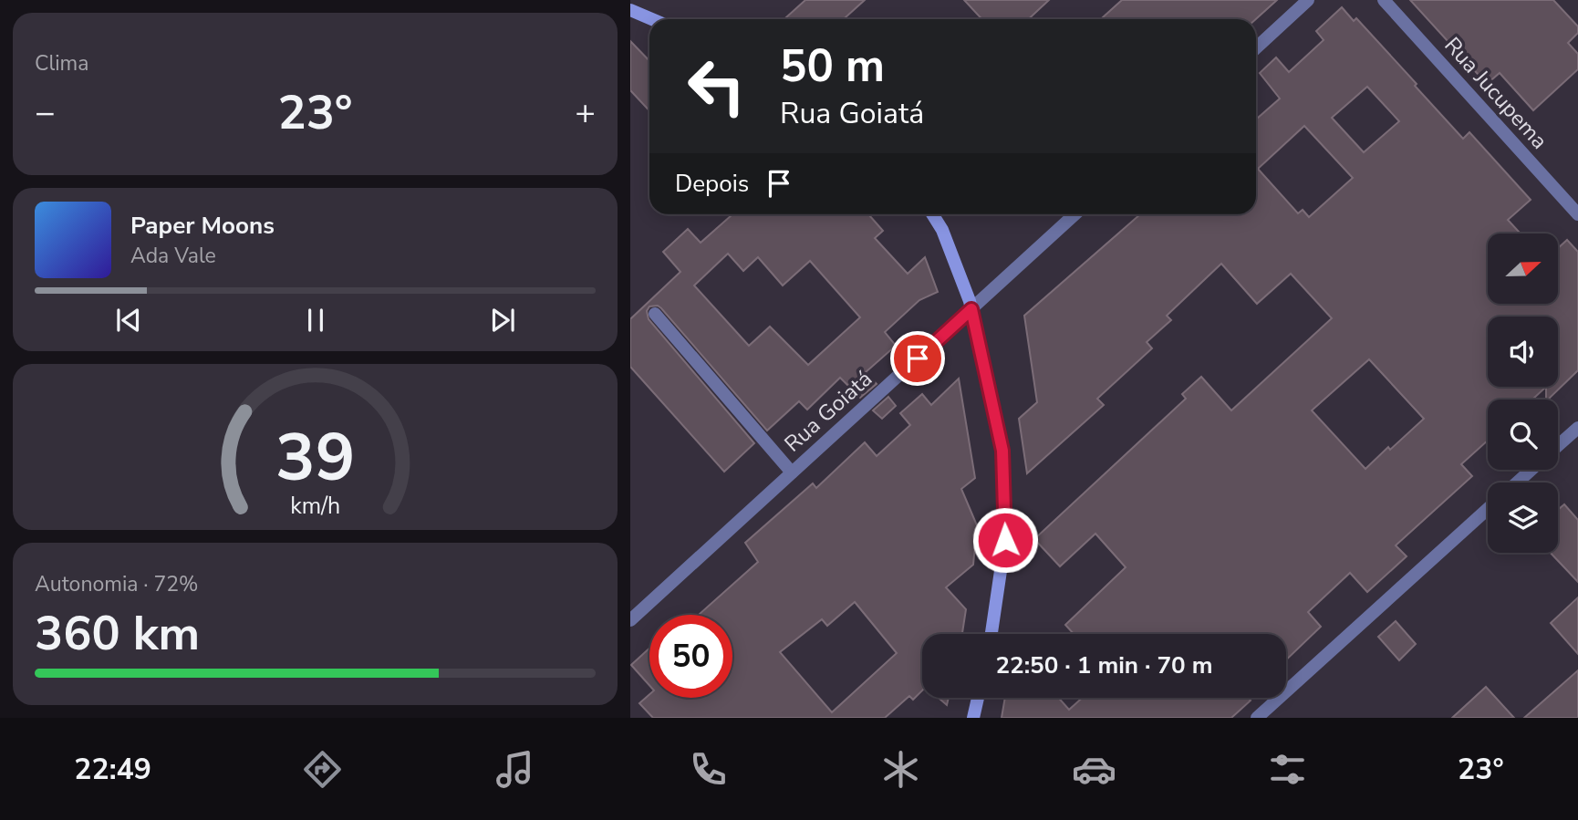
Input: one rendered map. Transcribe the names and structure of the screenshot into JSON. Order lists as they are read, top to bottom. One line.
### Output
{"streets":{"street":["Rua Jucupema","Rua Goiatá"]},"north":"right","page":{"tile":["Clima",["Autonomia · 72%","360 km"]],"turn":["50 m","Rua Goiatá"],"heat":["−","23°","+"],"then":"Depois","song":["Paper Moons","Ada Vale"],"limit":"50","trip":"22:50 · 1 min · 70 m","tabs":["22:49","23°"],"gauge":["39","km/h"]}}
